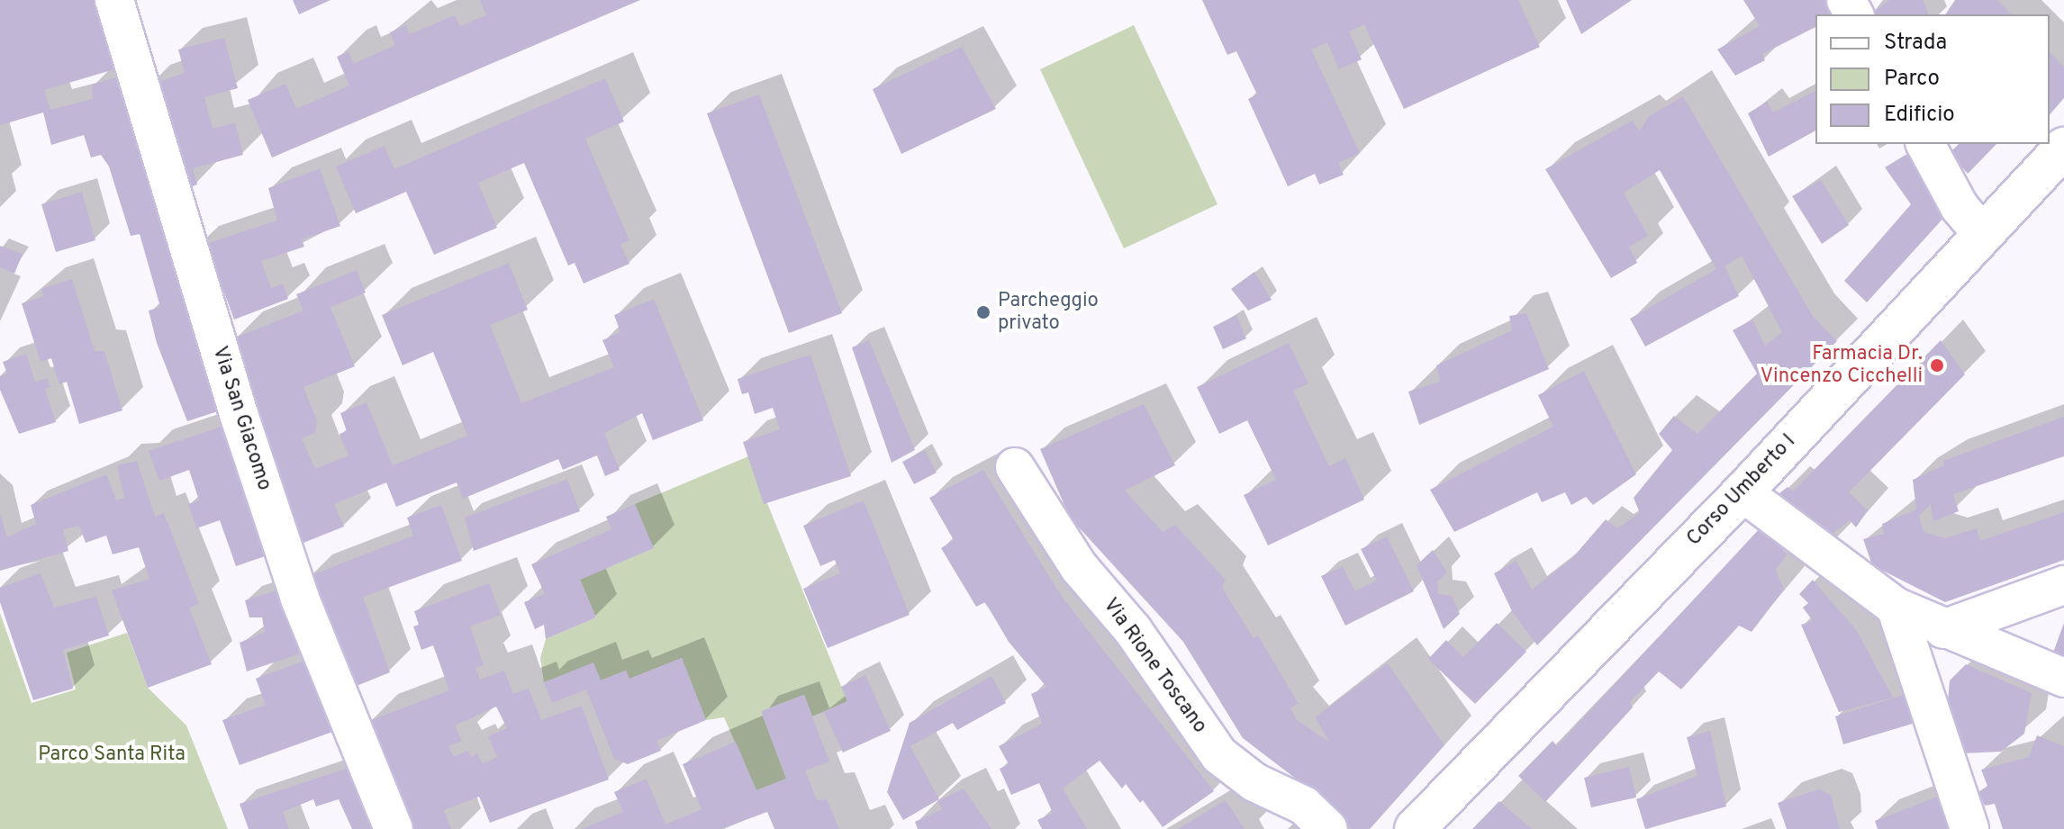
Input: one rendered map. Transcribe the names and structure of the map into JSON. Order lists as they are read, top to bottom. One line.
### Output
{"streets":{"main road":["Corso Umberto I"],"street":["Via San Giacomo","Via Rione Toscano"]},"parks":["Parco Santa Rita"],"places":["Parcheggio privato","Farmacia Dr. Vincenzo Cicchelli"],"legend":["Strada","Parco","Edificio"]}
